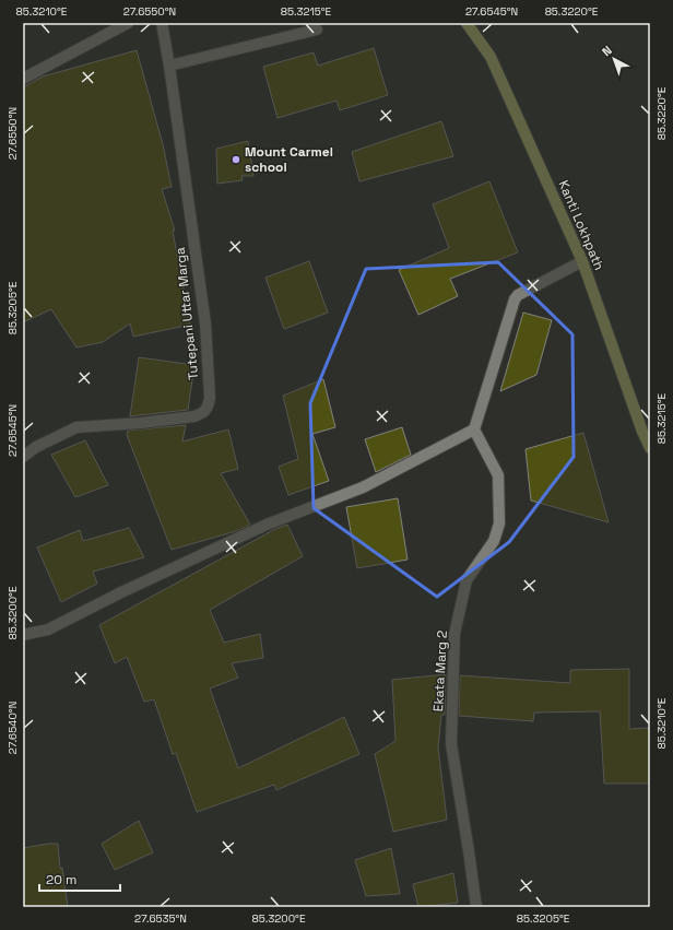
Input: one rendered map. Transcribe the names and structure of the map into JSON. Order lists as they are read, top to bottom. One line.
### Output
{"streets":{"main road":["Kanti Lokhpath"],"street":["Tutepani Uttar Marga","Ekata Marg 2"]},"places":["Mount Carmel school"],"scale_bar":"20 m","north":"top left","coordinates":["85.3210°E","27.6550°N","85.3215°E","27.6545°N","85.3220°E","85.3205°E","85.3200°E","27.6540°N","27.6535°N"]}
